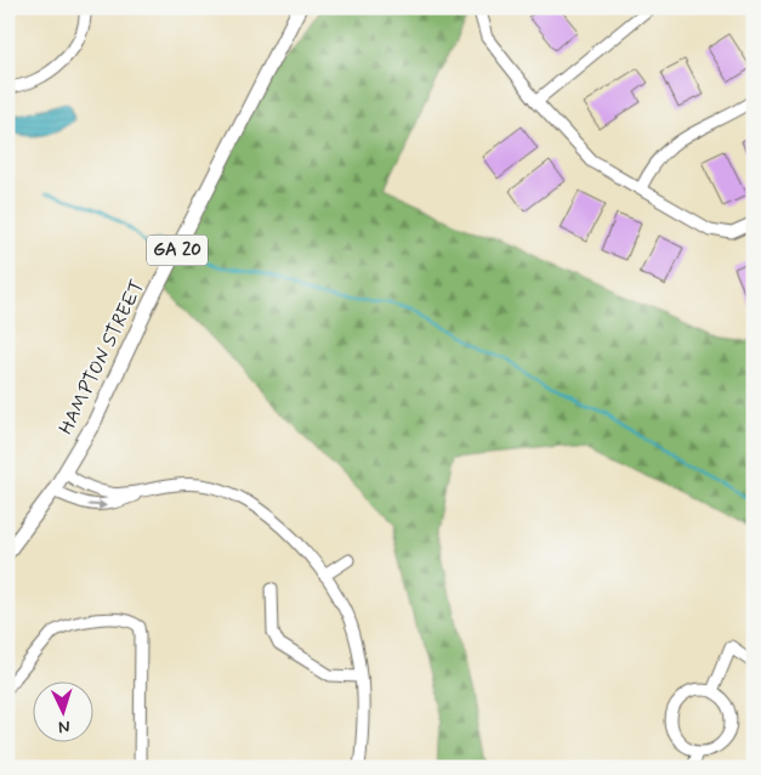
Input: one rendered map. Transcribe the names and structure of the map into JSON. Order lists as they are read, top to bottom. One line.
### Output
{"streets":{"main road":["GA 20","HAMPTON STREET"]},"north":"bottom"}
